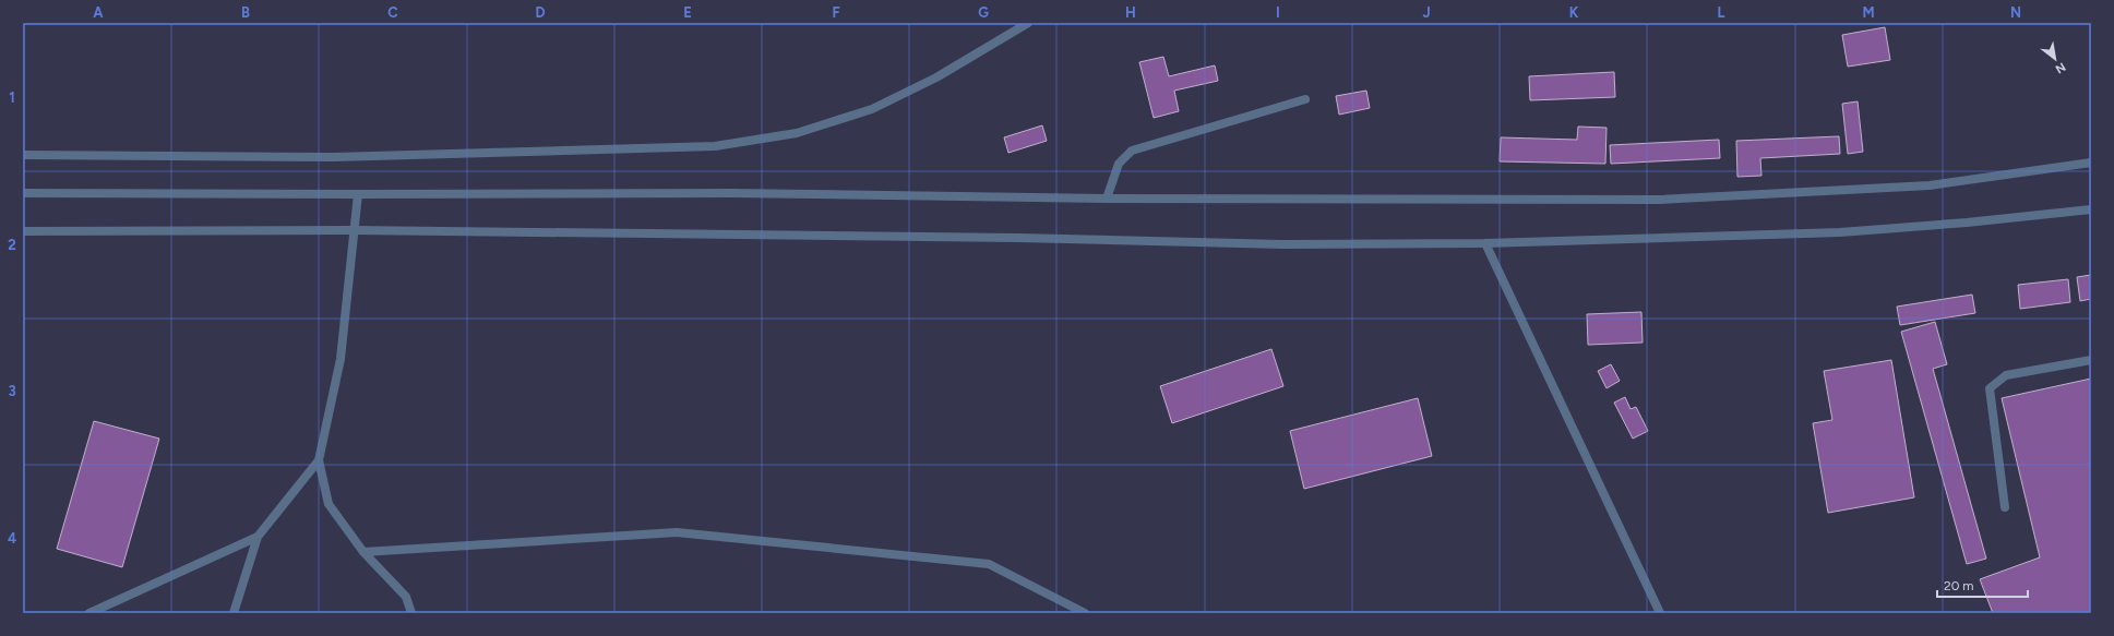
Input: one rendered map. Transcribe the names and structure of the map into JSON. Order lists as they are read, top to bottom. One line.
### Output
{"scale_bar":"20 m","north":"bottom right","grid":{"columns":["A","B","C","D","E","F","G","H","I","J","K","L","M","N"],"rows":["1","2","3","4"]}}
